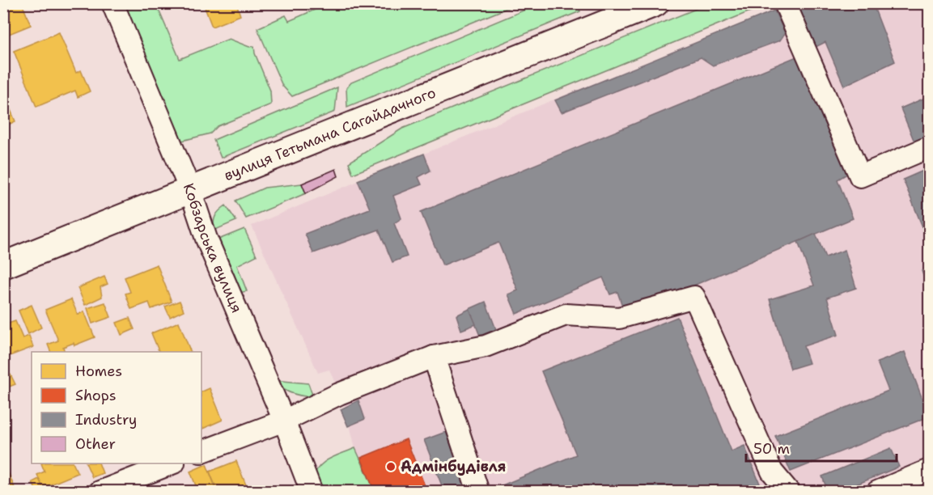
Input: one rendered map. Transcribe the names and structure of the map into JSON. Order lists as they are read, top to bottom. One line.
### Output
{"streets":{"main road":["вулиця Гетьмана Сагайдачного"],"street":["Кобзарська вулиця"]},"crossings":[["вулиця Гетьмана Сагайдачного","Кобзарська вулиця"]],"places":["Адмінбудівля"],"legend":["Homes","Shops","Industry","Other"],"scale_bar":"50 m"}
